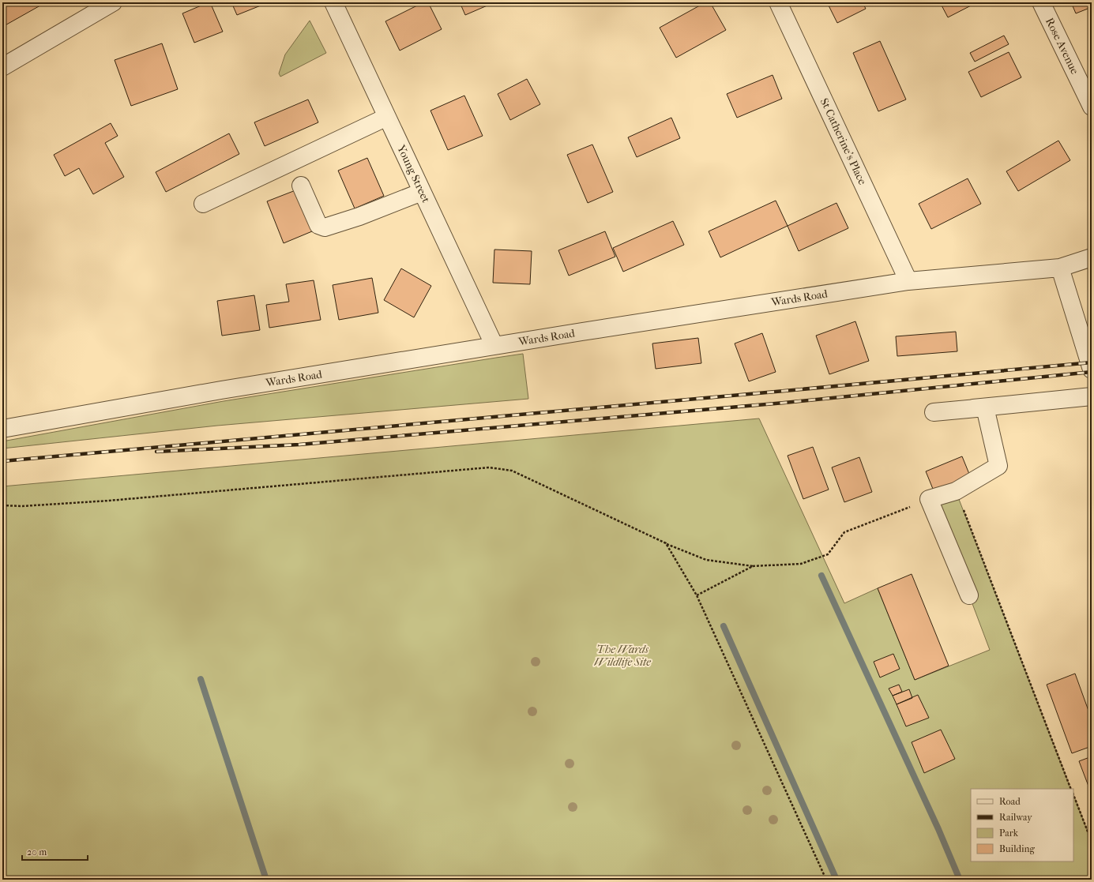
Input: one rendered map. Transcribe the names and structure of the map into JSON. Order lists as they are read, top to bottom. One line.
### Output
{"streets":{"street":["Rose Avenue","St Catherine's Place","Young Street","Wards Road"]},"crossings":[["St Catherine's Place","Wards Road"],["Young Street","Wards Road"]],"parks":["The Wards Wildlife Site"],"legend":["Road","Railway","Park","Building"],"scale_bar":"20 m"}
